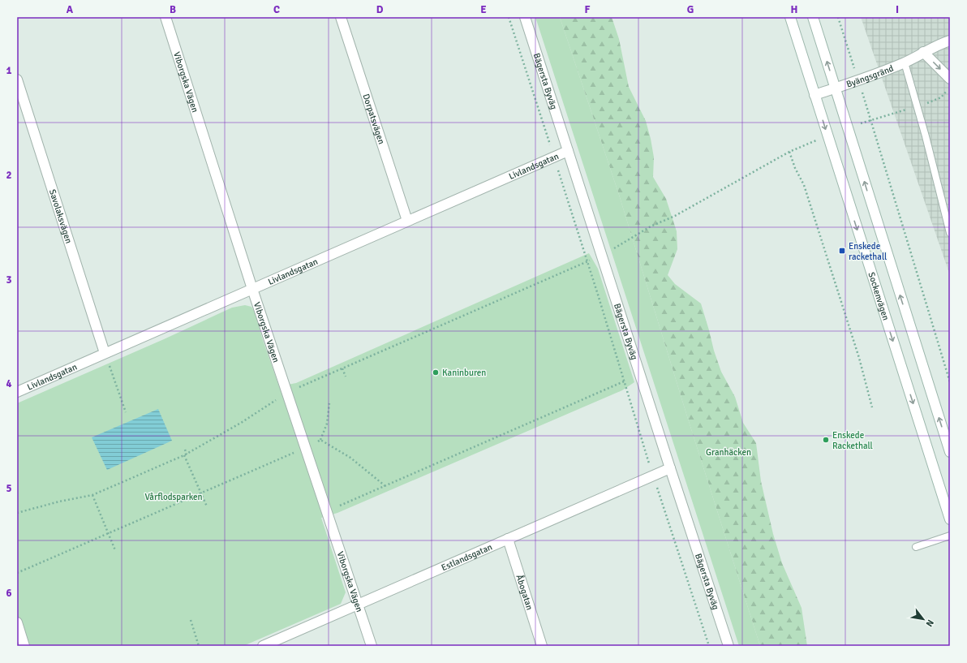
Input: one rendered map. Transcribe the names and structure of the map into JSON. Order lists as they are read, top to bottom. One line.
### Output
{"streets":{"street":["Byängsgränd","Bägersta Byväg","Viborgska Vägen","Dorpatsvägen","Livlandsgatan","Savolaksvägen","Sockenvägen","Estlandsgatan","Åbogatan"]},"crossings":[["Byängsgränd","Sockenvägen"],["Bägersta Byväg","Livlandsgatan"],["Bägersta Byväg","Estlandsgatan"],["Viborgska Vägen","Livlandsgatan"],["Viborgska Vägen","Estlandsgatan"],["Dorpatsvägen","Livlandsgatan"],["Livlandsgatan","Savolaksvägen"],["Estlandsgatan","Åbogatan"]],"parks":["Granhäcken","Vårflodsparken"],"places":{"transit":["Enskede rackethall"],"other":["Kaninburen","Enskede Rackethall"]},"north":"bottom right","grid":{"columns":["A","B","C","D","E","F","G","H","I"],"rows":["1","2","3","4","5","6"]}}
